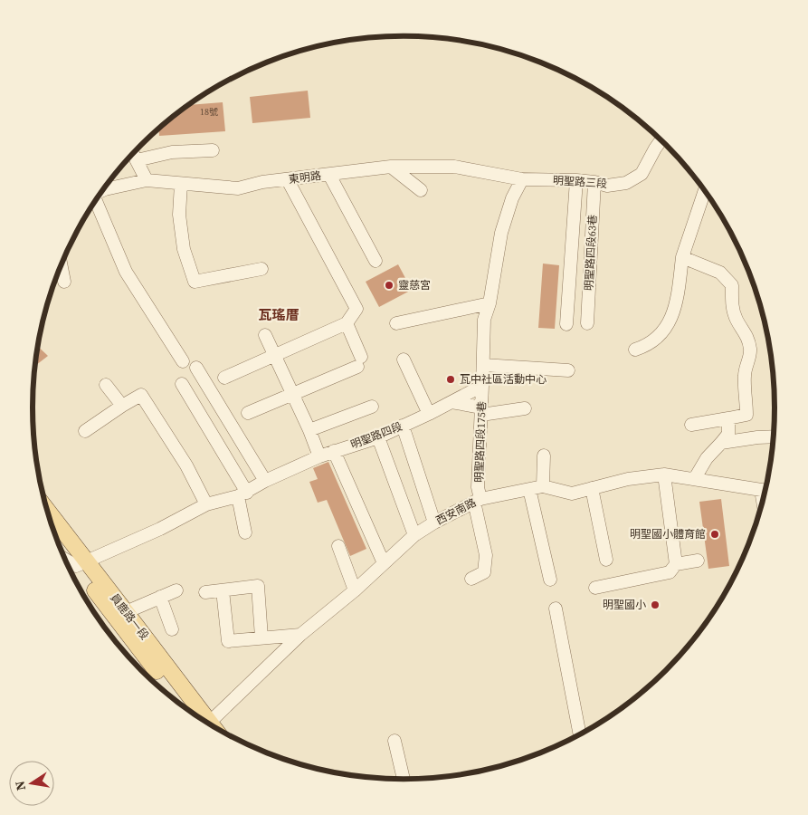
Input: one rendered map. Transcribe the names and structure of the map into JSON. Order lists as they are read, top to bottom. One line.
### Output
{"streets":{"main road":["員鹿路一段"],"street":["東明路","明聖路三段","明聖路四段63巷","明聖路四段","明聖路四段175巷","西安南路"]},"crossings":[["東明路","明聖路三段"],["明聖路三段","明聖路四段63巷"],["明聖路四段","明聖路四段175巷"],["明聖路四段","員鹿路一段"],["明聖路四段175巷","西安南路"]],"districts":["瓦瑤厝"],"places":["靈慈宮","瓦中社區活動中心","明聖國小體育館","明聖國小"],"house_numbers":["18號"],"north":"left"}
